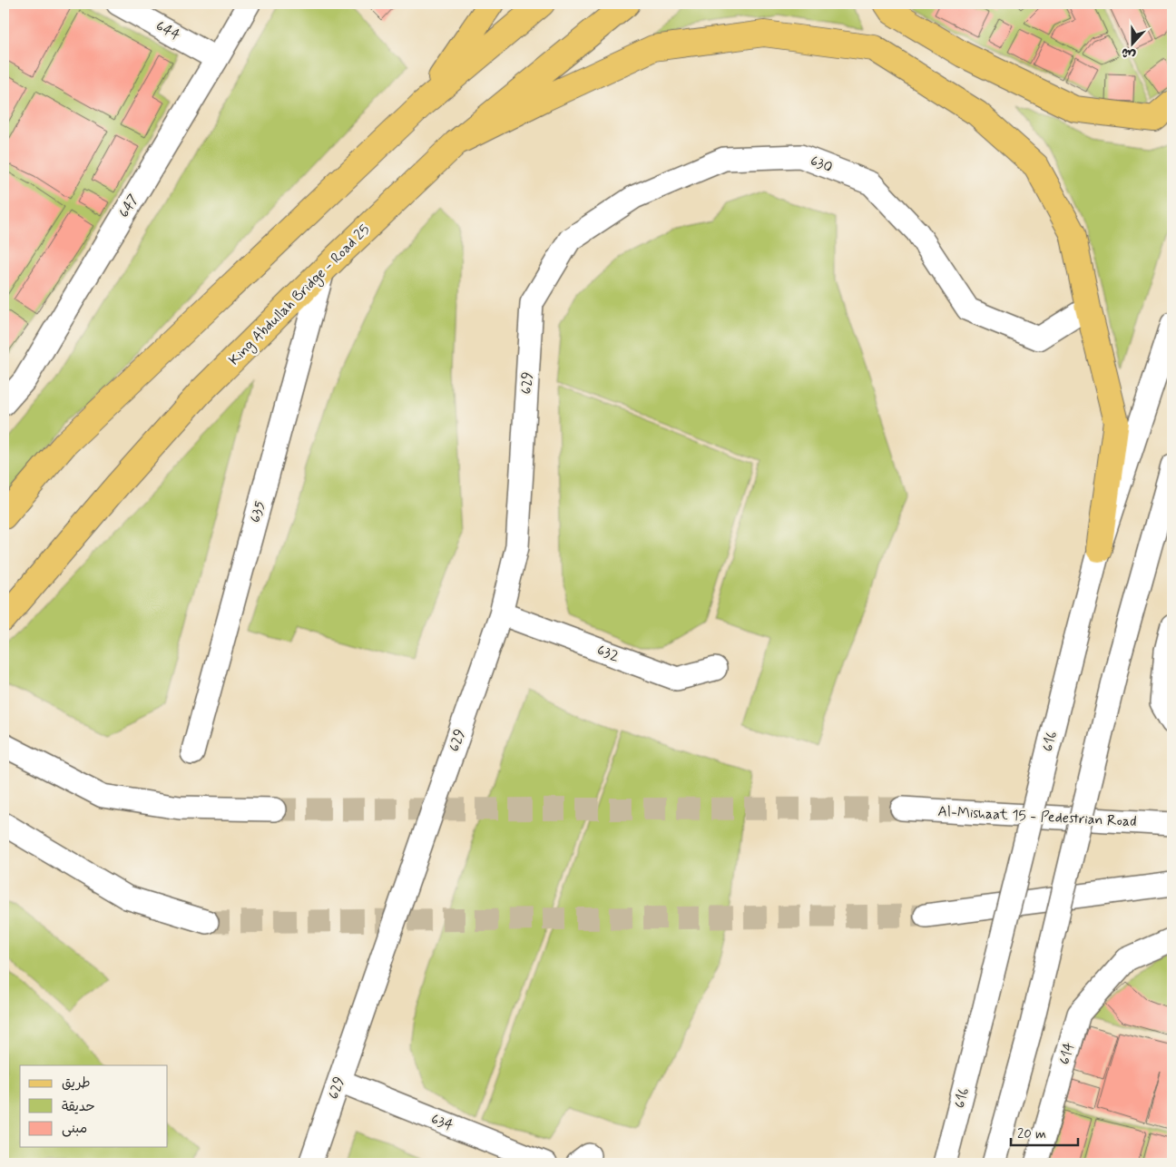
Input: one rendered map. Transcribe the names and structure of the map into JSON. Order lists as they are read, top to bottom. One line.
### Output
{"streets":{"main road":["King Abdullah Bridge - Road 25"],"street":["644","630","647","629","635","632","616","Al-Mishaat 15 - Pedestrian Road","614","634"]},"crossings":[["644","647"],["630","629"],["King Abdullah Bridge - Road 25","635"],["629","632"],["629","634"]],"legend":["طريق","حديقة","مبنى"],"scale_bar":"20 m","north":"bottom"}
